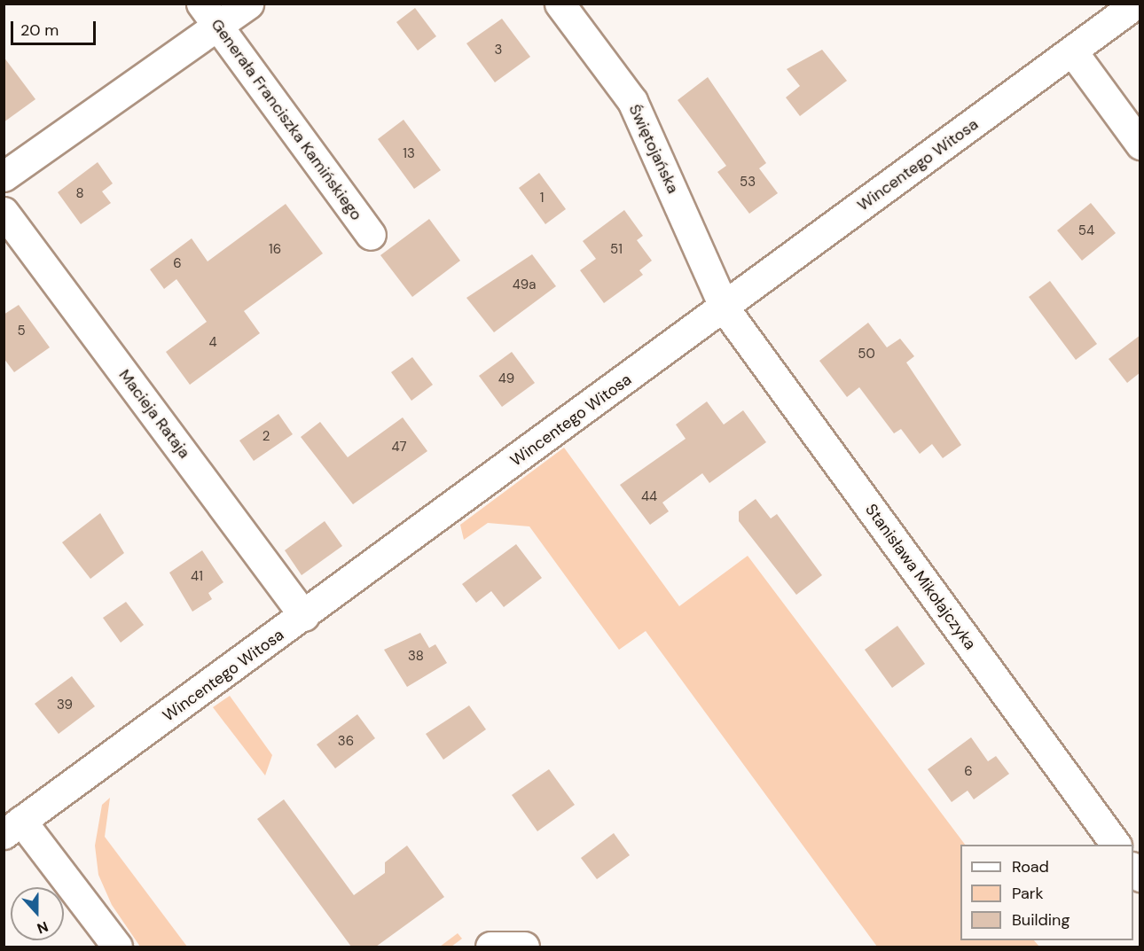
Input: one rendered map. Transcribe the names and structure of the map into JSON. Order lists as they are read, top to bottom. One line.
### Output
{"streets":{"street":["Generała Franciszka Kamińskiego","Świętojańska","Wincentego Witosa","Macieja Rataja","Stanisława Mikołajczyka"]},"crossings":[["Świętojańska","Wincentego Witosa"],["Świętojańska","Stanisława Mikołajczyka"],["Wincentego Witosa","Macieja Rataja"],["Wincentego Witosa","Stanisława Mikołajczyka"]],"house_numbers":["3","13","53","8","1","54","16","51","6","49a","5","4","50","49","2","47","44","41","38","39","36","6"],"legend":["Road","Park","Building"],"scale_bar":"20 m","north":"bottom"}
